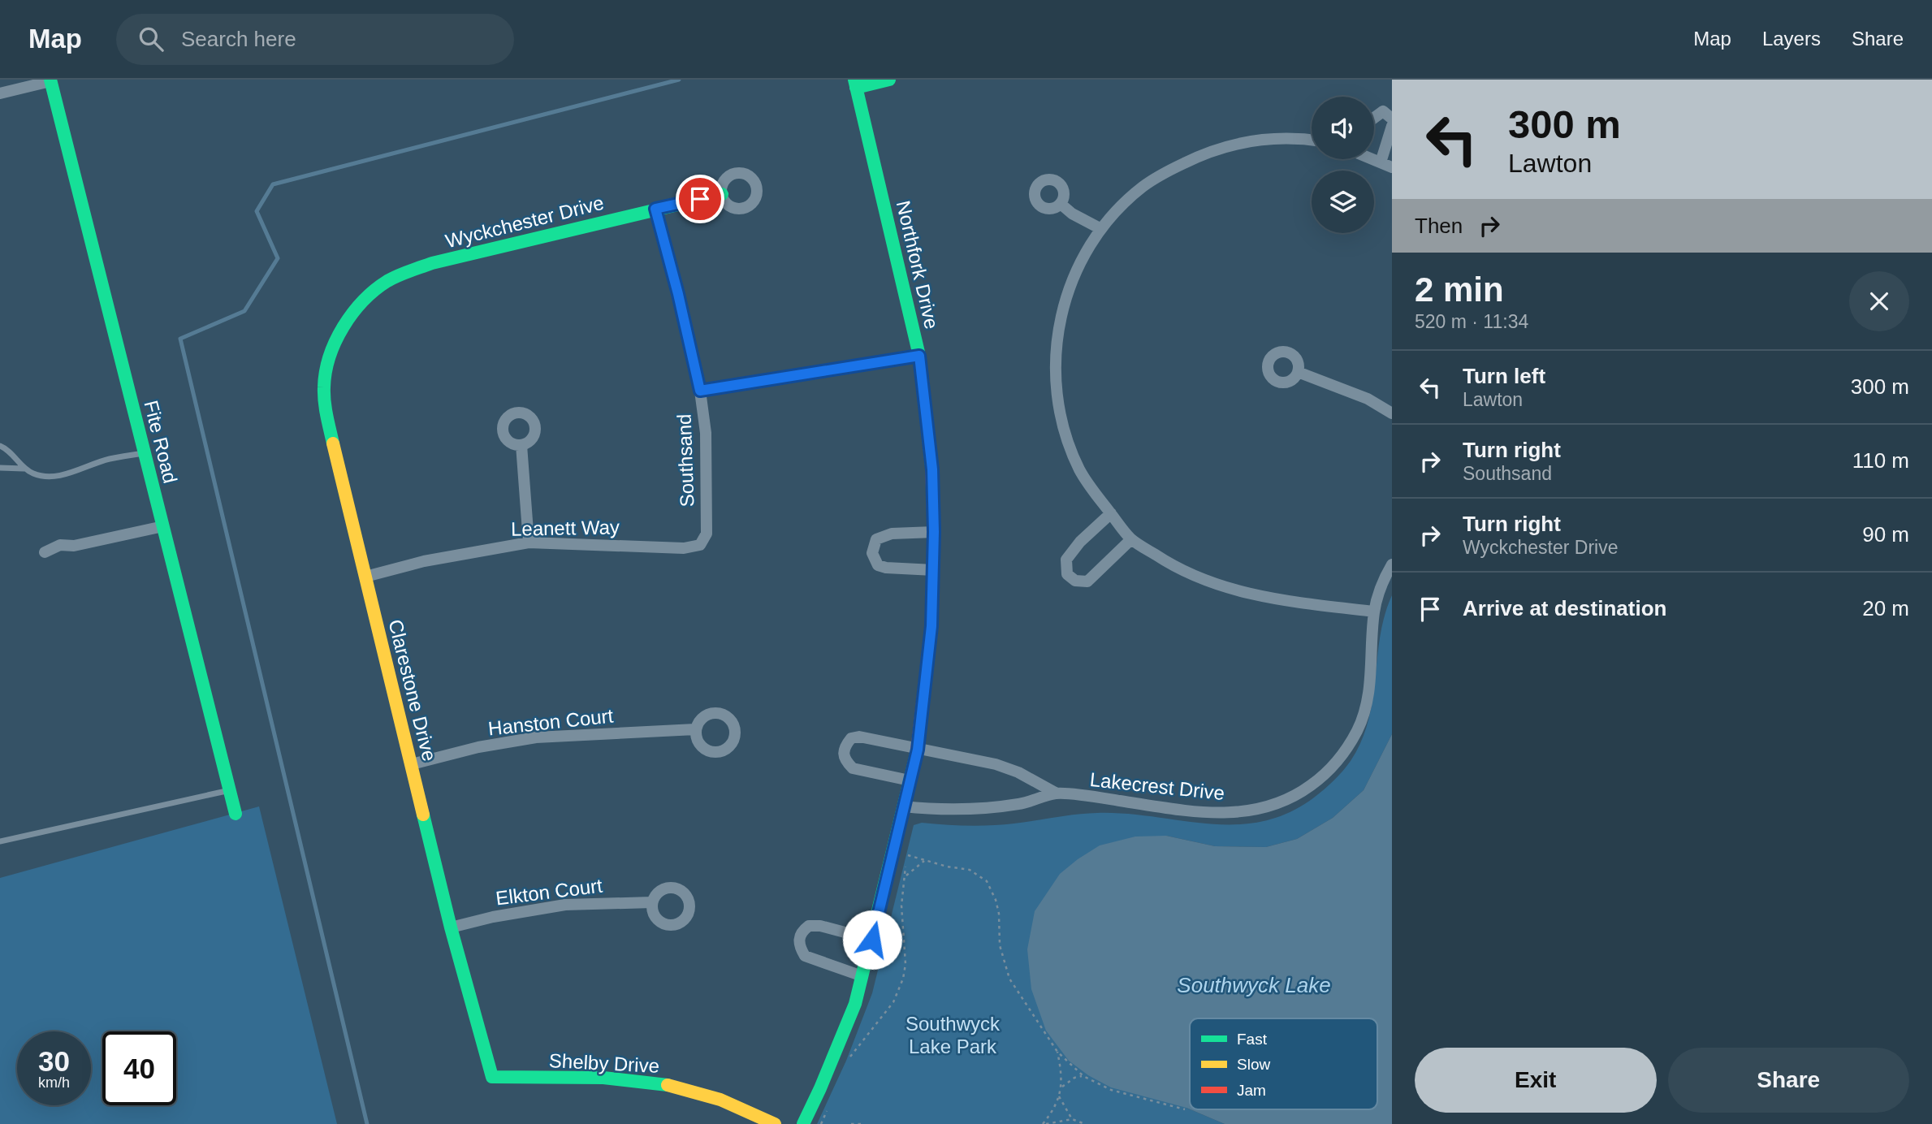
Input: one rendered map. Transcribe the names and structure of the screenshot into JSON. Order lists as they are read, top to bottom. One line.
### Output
{"streets":{"street":["Wyckchester Drive","Northfork Drive","Fite Road","Southsand","Leanett Way","Clarestone Drive","Hanston Court","Lakecrest Drive","Elkton Court","Shelby Drive"]},"crossings":[["Wyckchester Drive","Southsand"],["Wyckchester Drive","Clarestone Drive"],["Northfork Drive","Lakecrest Drive"],["Southsand","Leanett Way"],["Leanett Way","Clarestone Drive"],["Clarestone Drive","Hanston Court"],["Clarestone Drive","Elkton Court"],["Clarestone Drive","Shelby Drive"]],"water":["Southwyck Lake"],"parks":["Southwyck Lake Park"],"legend":["Fast","Slow","Jam"],"page":{"header":"Map","search":"Search here","nav":["Map","Layers","Share"],"turn":["300 m","Lawton"],"then":"Then","heading":["2 min","520 m · 11:34"],"list":[{"name":"Turn left","note":"Lawton","value":"300 m"},{"name":"Turn right","note":"Southsand","value":"110 m"},{"name":"Turn right","note":"Wyckchester Drive","value":"90 m"},{"name":"Arrive at destination","value":"20 m"}],"speed":"30 km/h","limit":"40","buttons":["Exit","Share"]}}
